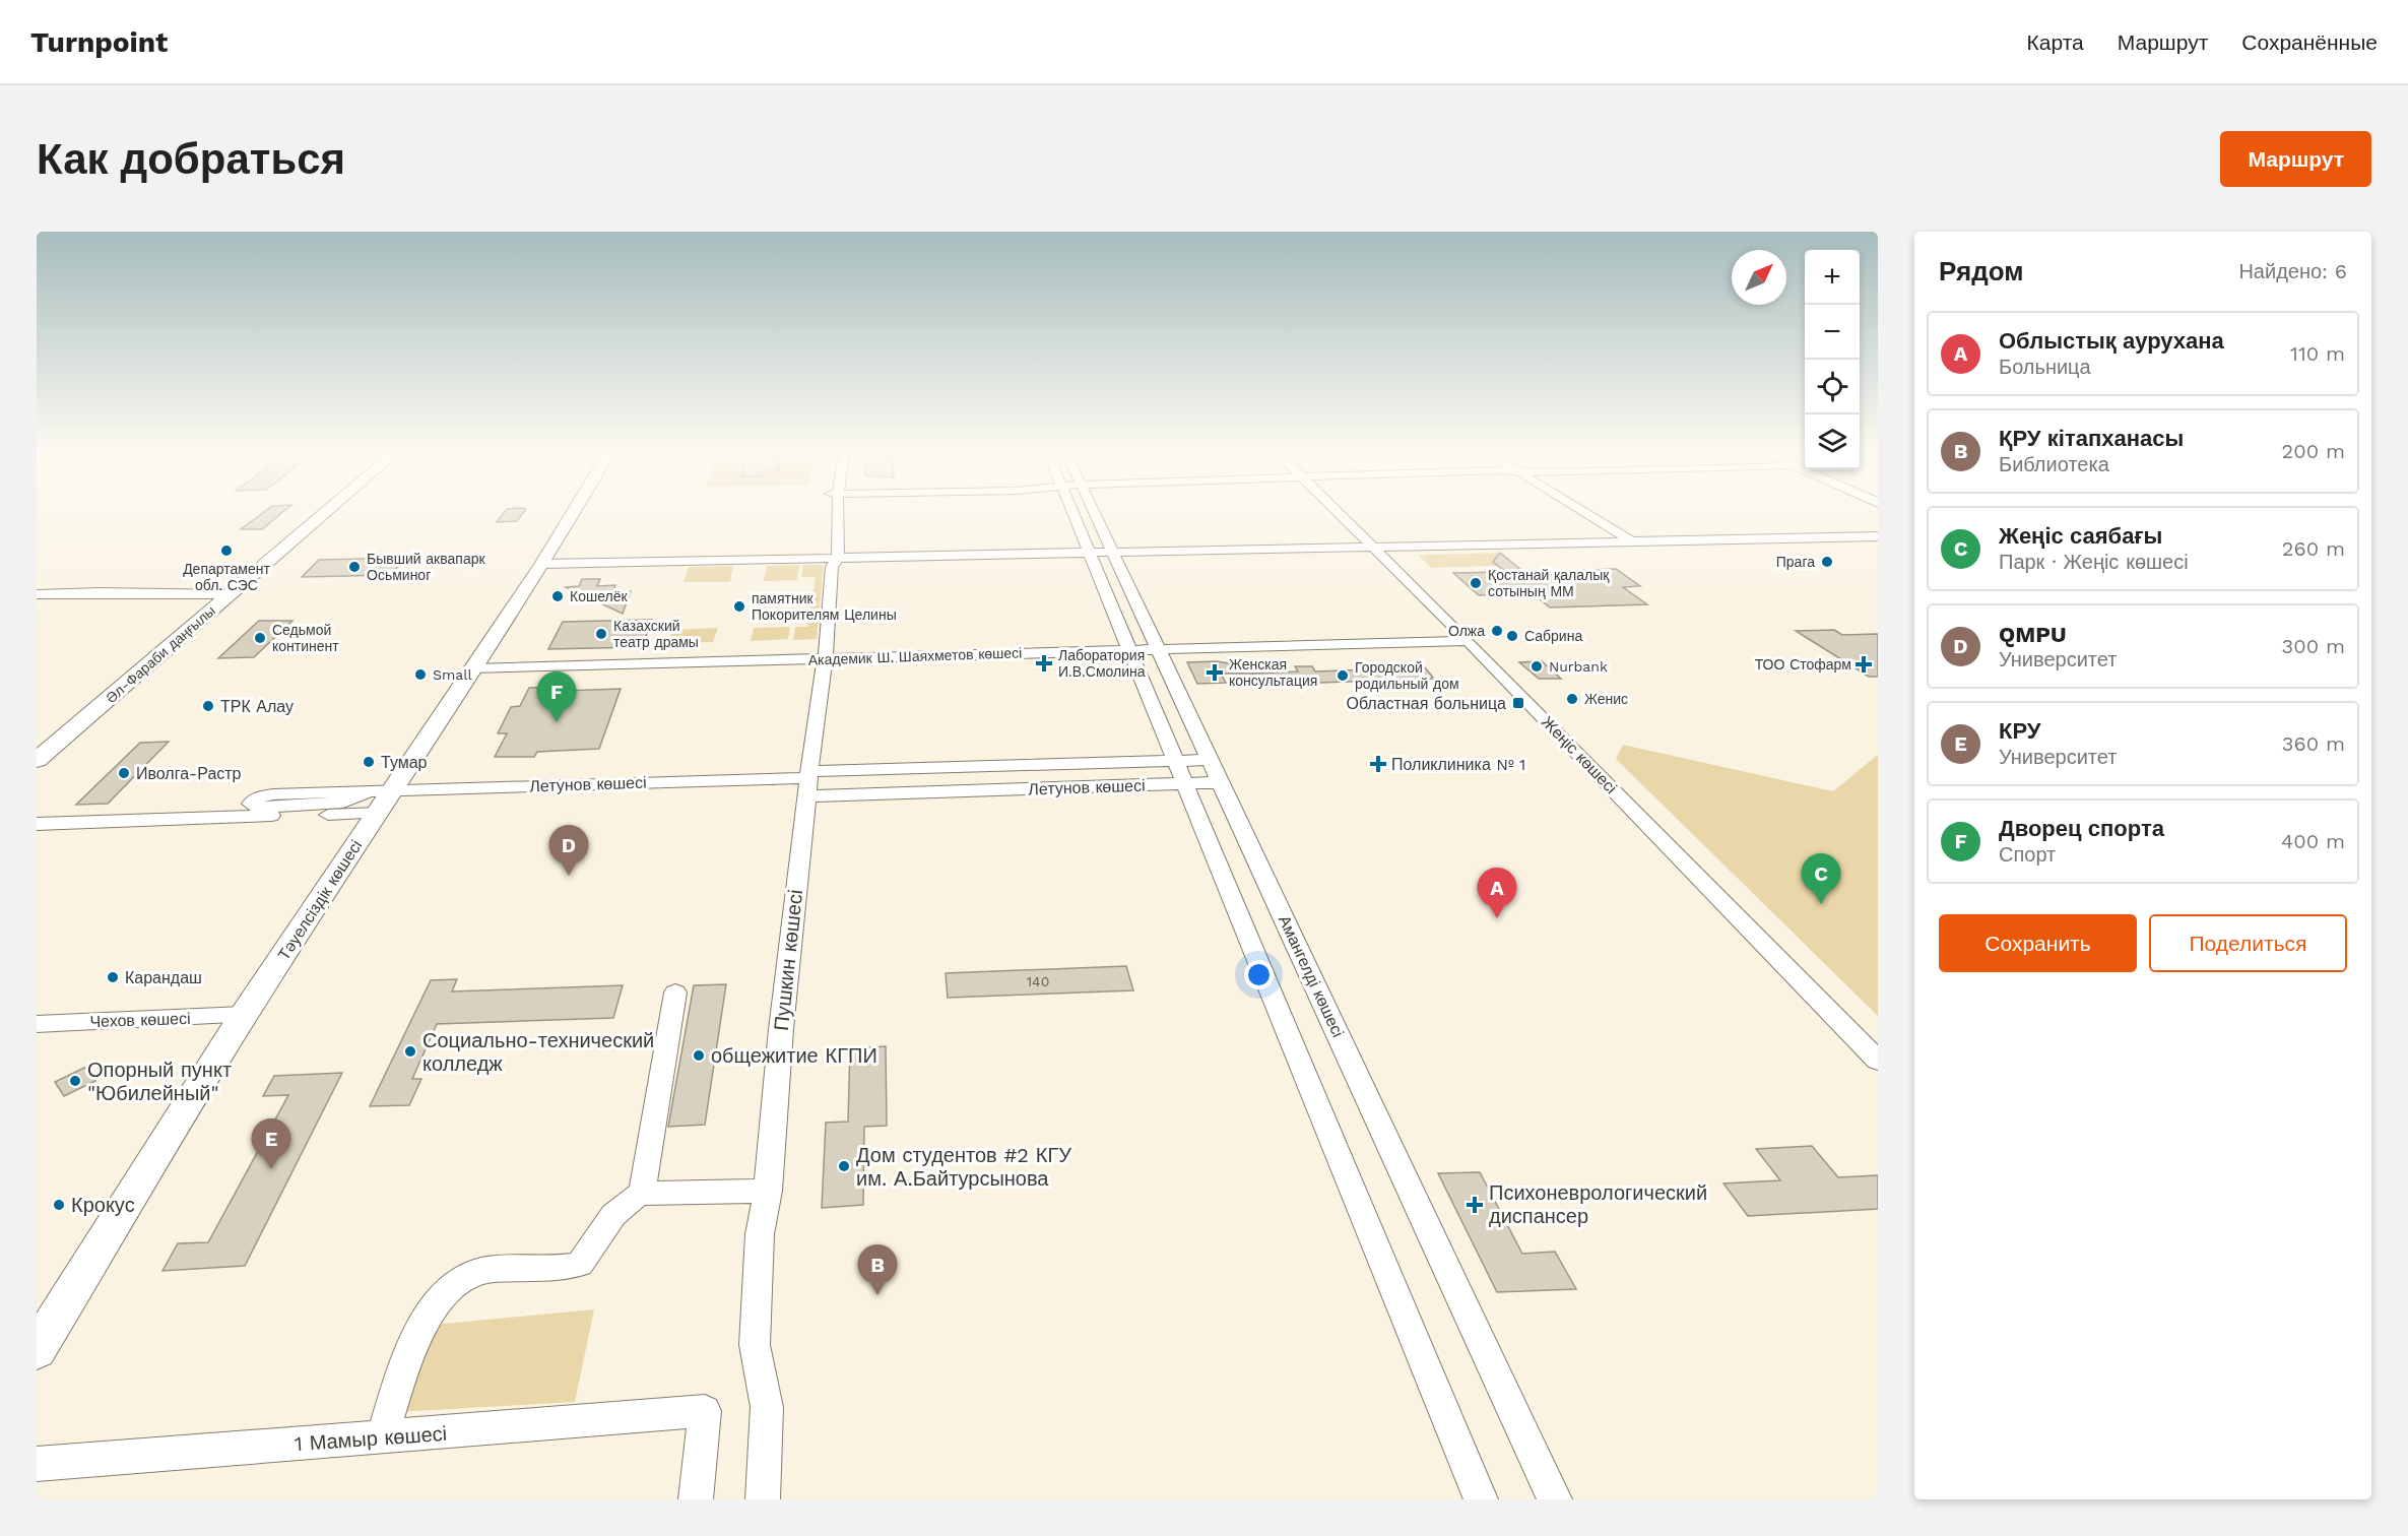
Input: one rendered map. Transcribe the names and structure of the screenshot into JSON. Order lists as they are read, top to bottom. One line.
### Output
{"streets":{"main road":["Әл-Фараби даңғылы","Тәуелсіздік көшесі"],"street":["Академик Ш. Шаяхметов көшесі","Жеңіс көшесі","Летунов көшесі","Пушкин көшесі","Амангелді көшесі","Чехов көшесі","1 Мамыр көшесі"]},"crossings":[["Академик Ш. Шаяхметов көшесі","Жеңіс көшесі"],["Академик Ш. Шаяхметов көшесі","Тәуелсіздік көшесі"],["Академик Ш. Шаяхметов көшесі","Пушкин көшесі"],["Академик Ш. Шаяхметов көшесі","Амангелді көшесі"],["Летунов көшесі","Тәуелсіздік көшесі"],["Летунов көшесі","Пушкин көшесі"],["Летунов көшесі","Амангелді көшесі"],["Тәуелсіздік көшесі","Чехов көшесі"]],"places":{"other":["Департамент обл. СЭС","Прага","Бывший аквапарк Осьминог","Қостанай қалалық сотының ММ","Кошелёк","памятник Покорителям Целины","Олжа","Казахский театр драмы","Сабрина","Седьмой континент","Nurbank","Small","Городской родильный дом","Женис","ТРК Алау","Тумар","Иволга-Растр","Карандаш","Социально-технический колледж","общежитие КГПИ","Опорный пункт \"Юбилейный\"","Дом студентов #2 КГУ им. А.Байтурсынова","Крокус"],"health":["Лаборатория И.В.Смолина","ТОО Стофарм","Женская консультация","Поликлиника № 1","Психоневрологический диспансер"],"transit":["Областная больница"]},"house_numbers":["140"],"north":"top right","page":{"header":"Turnpoint","nav":["Карта","Маршрут","Сохранённые"],"buttons":["Маршрут",["Сохранить","Поделиться"]],"title":"Как добраться","heading":["Рядом","Найдено: 6"],"map_buttons":["+","−"],"list":[{"mark":"A","name":"Облыстық аурухана","note":"Больница","value":"110 m"},{"mark":"B","name":"ҚРУ кітапханасы","note":"Библиотека","value":"200 m"},{"mark":"C","name":"Жеңіс саябағы","note":"Парк · Жеңіс көшесі","value":"260 m"},{"mark":"D","name":"QMPU","note":"Университет","value":"300 m"},{"mark":"E","name":"КРУ","note":"Университет","value":"360 m"},{"mark":"F","name":"Дворец спорта","note":"Спорт","value":"400 m"}],"pins":["F","D","C","A","E","B"]}}
